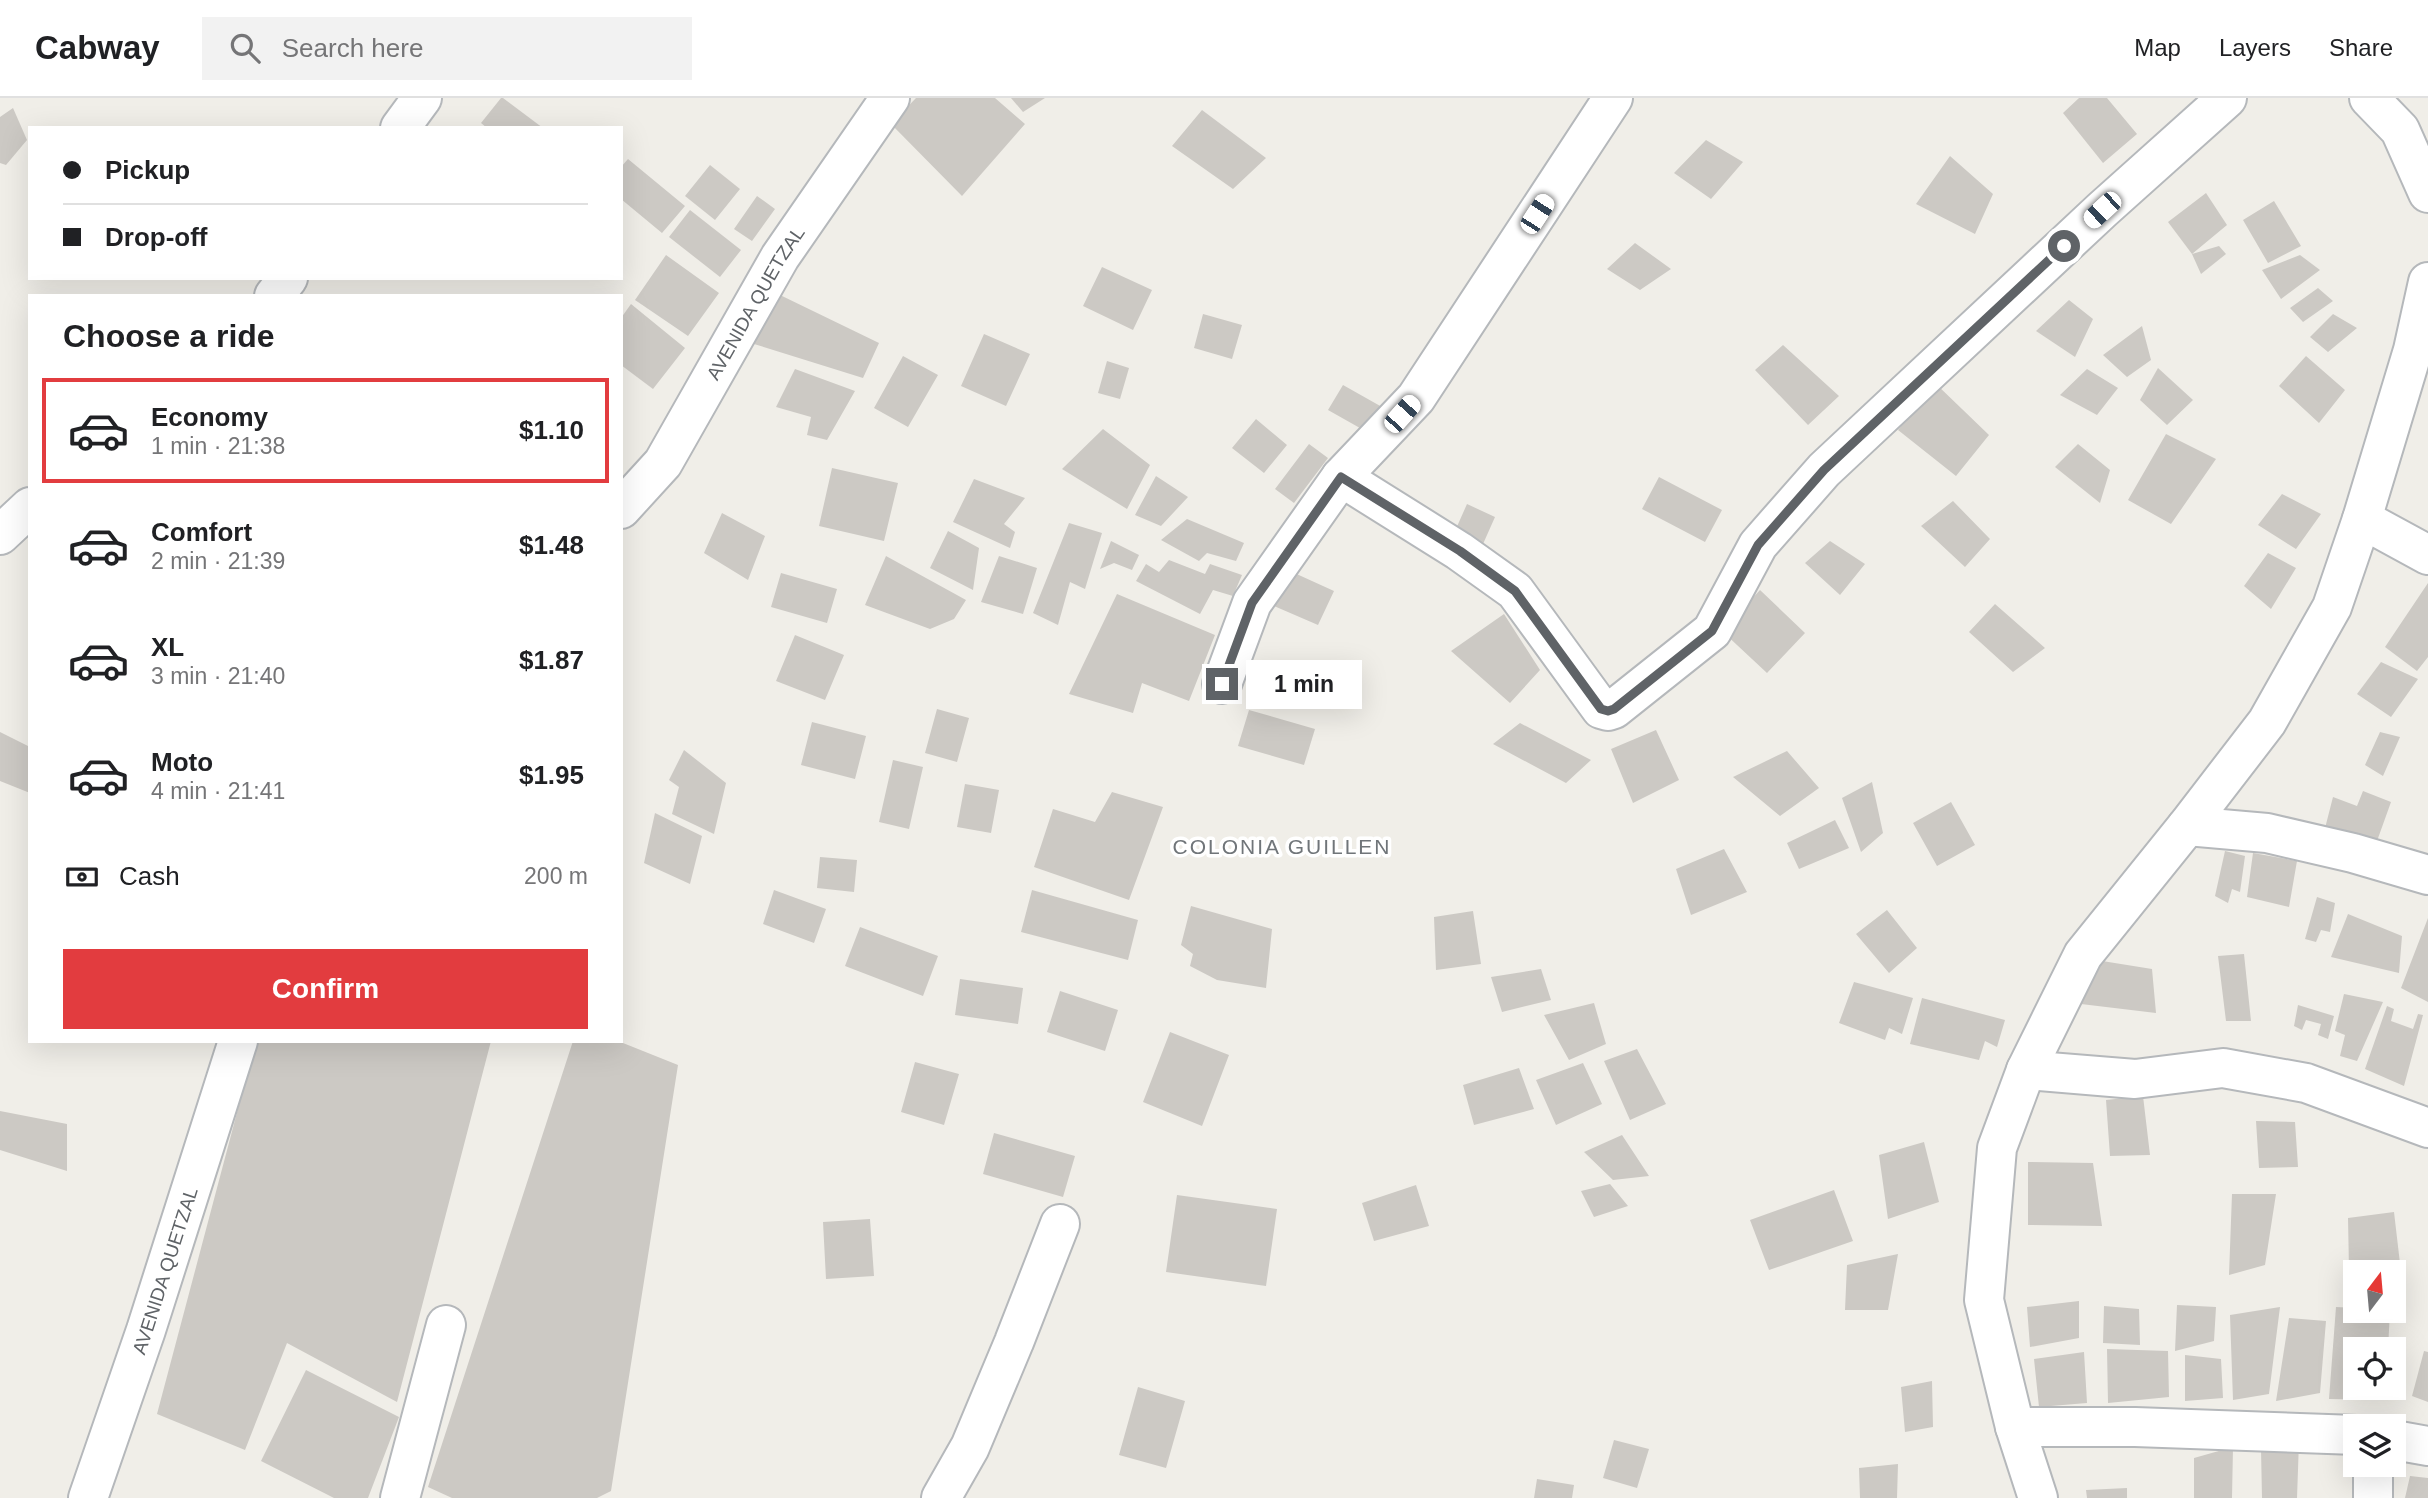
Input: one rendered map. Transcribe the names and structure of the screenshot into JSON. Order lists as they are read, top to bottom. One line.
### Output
{"streets":{"street":["AVENIDA QUETZAL"]},"districts":["COLONIA GUILLEN"],"north":"top","page":{"header":"Cabway","search":"Search here","nav":["Map","Layers","Share"],"banner":["Pickup","Drop-off"],"heading":"Choose a ride","list":[{"name":"Economy","note":"1 min · 21:38","value":"$1.10"},{"name":"Comfort","note":"2 min · 21:39","value":"$1.48"},{"name":"XL","note":"3 min · 21:40","value":"$1.87"},{"name":"Moto","note":"4 min · 21:41","value":"$1.95"}],"bubble":"1 min","pay":["Cash","200 m"],"buttons":"Confirm"}}
